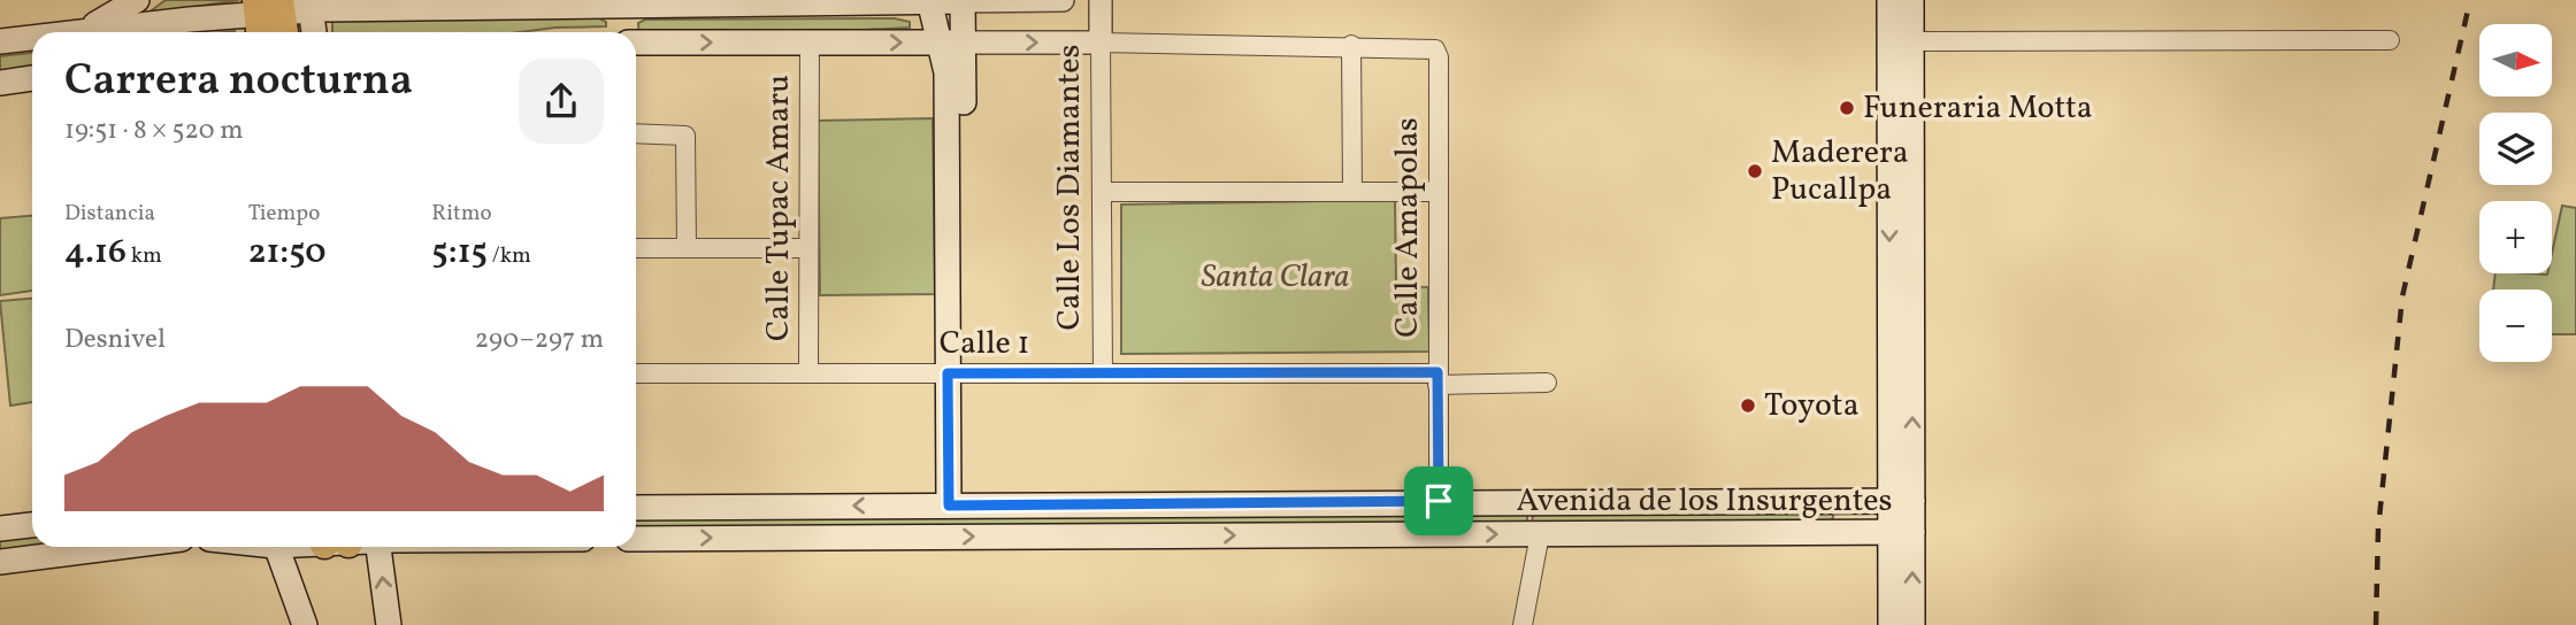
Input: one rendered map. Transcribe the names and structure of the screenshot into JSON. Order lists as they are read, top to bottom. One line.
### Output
{"streets":{"main road":["Avenida de los Insurgentes"],"street":["Calle Los Diamantes","Calle Tupac Amaru","Calle Amapolas","Calle 1"]},"crossings":[["Calle Los Diamantes","Calle 1"],["Calle Tupac Amaru","Calle 1"],["Calle Amapolas","Calle 1"],["Calle Amapolas","Avenida de los Insurgentes"]],"parks":["Santa Clara"],"places":["Funeraria Motta","Maderera Pucallpa","Toyota"],"north":"right","page":{"map_buttons":["+","−"],"heading":["Carrera nocturna","19:51 · 8 × 520 m"],"stats":[["Distancia","4.16 km"],["Tiempo","21:50"],["Ritmo","5:15 /km"]],"chart":["Desnivel","290–297 m"]}}
